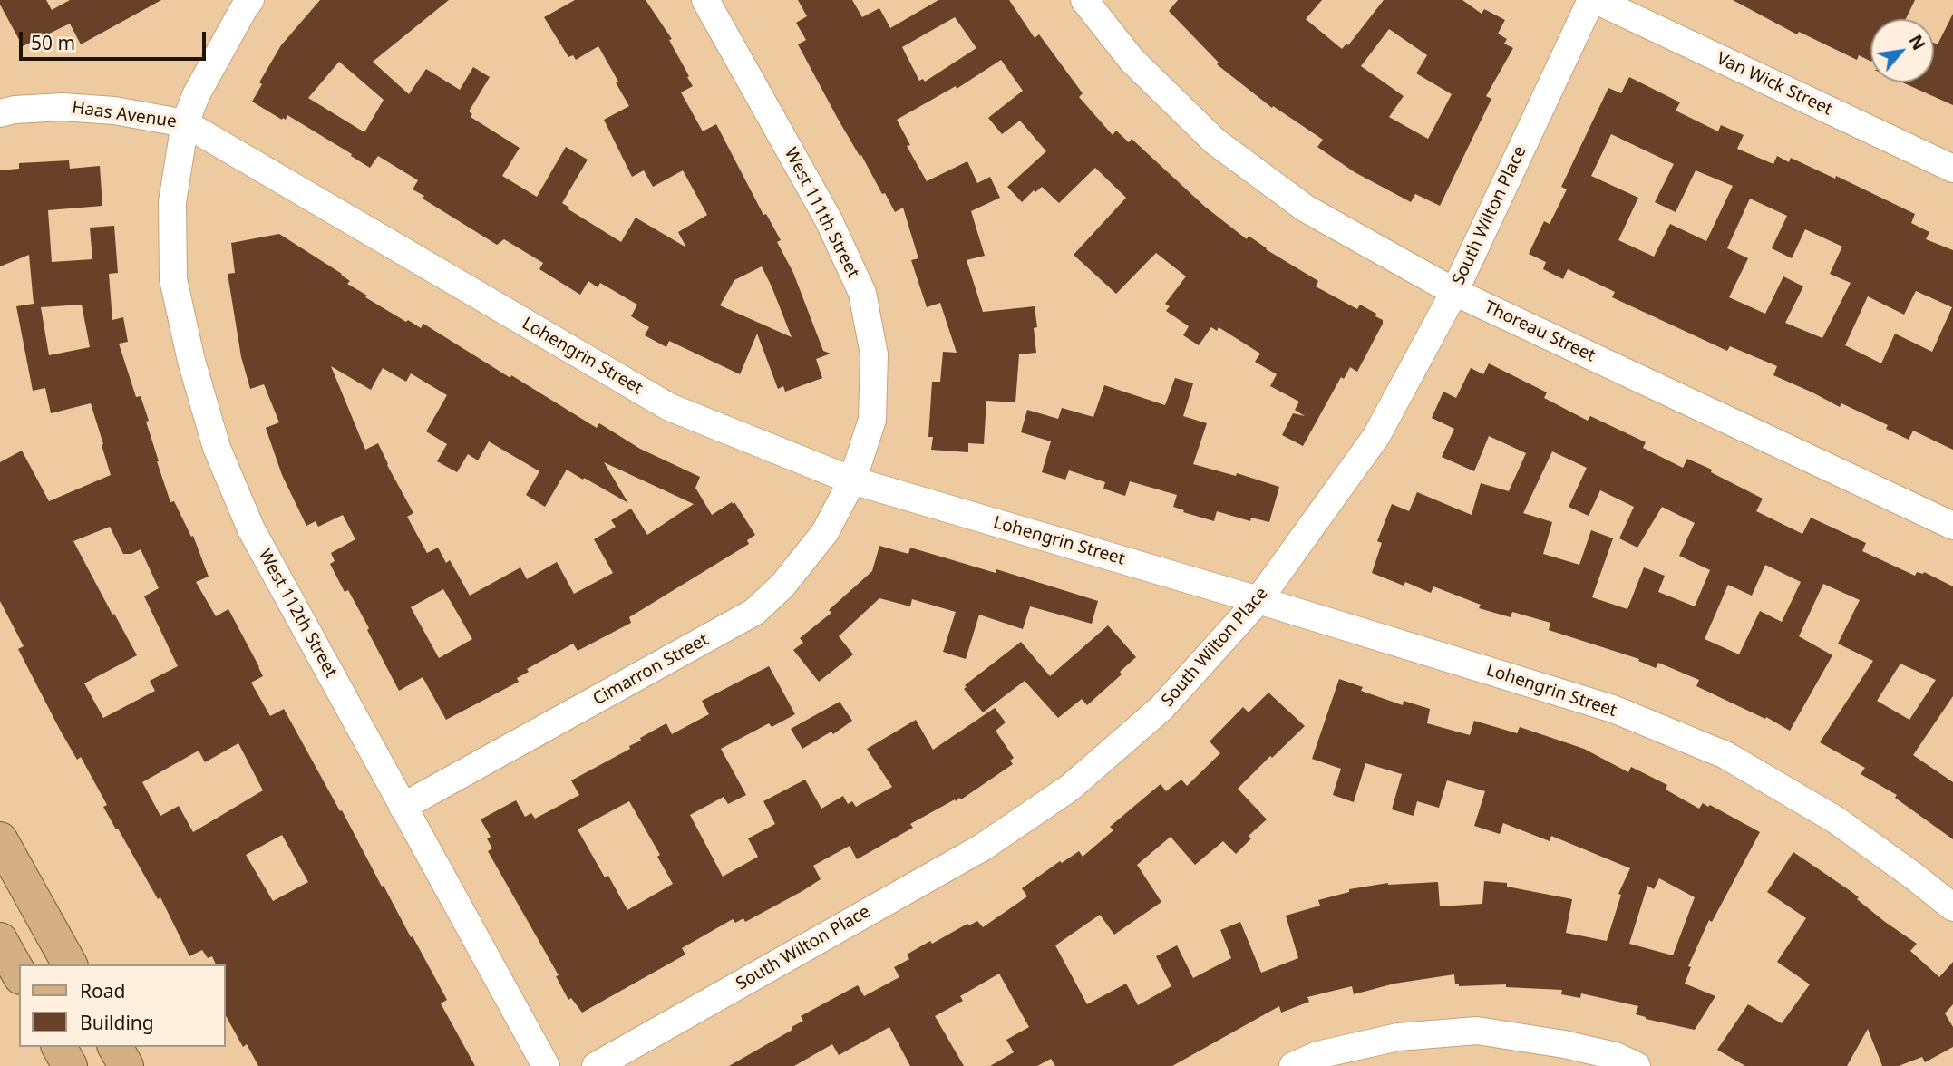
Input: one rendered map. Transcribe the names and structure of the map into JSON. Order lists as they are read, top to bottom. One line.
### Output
{"streets":{"street":["Van Wick Street","Haas Avenue","West 111th Street","South Wilton Place","Thoreau Street","Lohengrin Street","West 112th Street","Cimarron Street"]},"crossings":[["Haas Avenue","Lohengrin Street"],["Haas Avenue","West 112th Street"],["West 111th Street","Lohengrin Street"],["West 111th Street","Cimarron Street"],["South Wilton Place","Thoreau Street"],["South Wilton Place","Lohengrin Street"],["Lohengrin Street","West 112th Street"],["Lohengrin Street","Cimarron Street"],["West 112th Street","Cimarron Street"]],"legend":["Road","Building"],"scale_bar":"50 m","north":"top right"}
